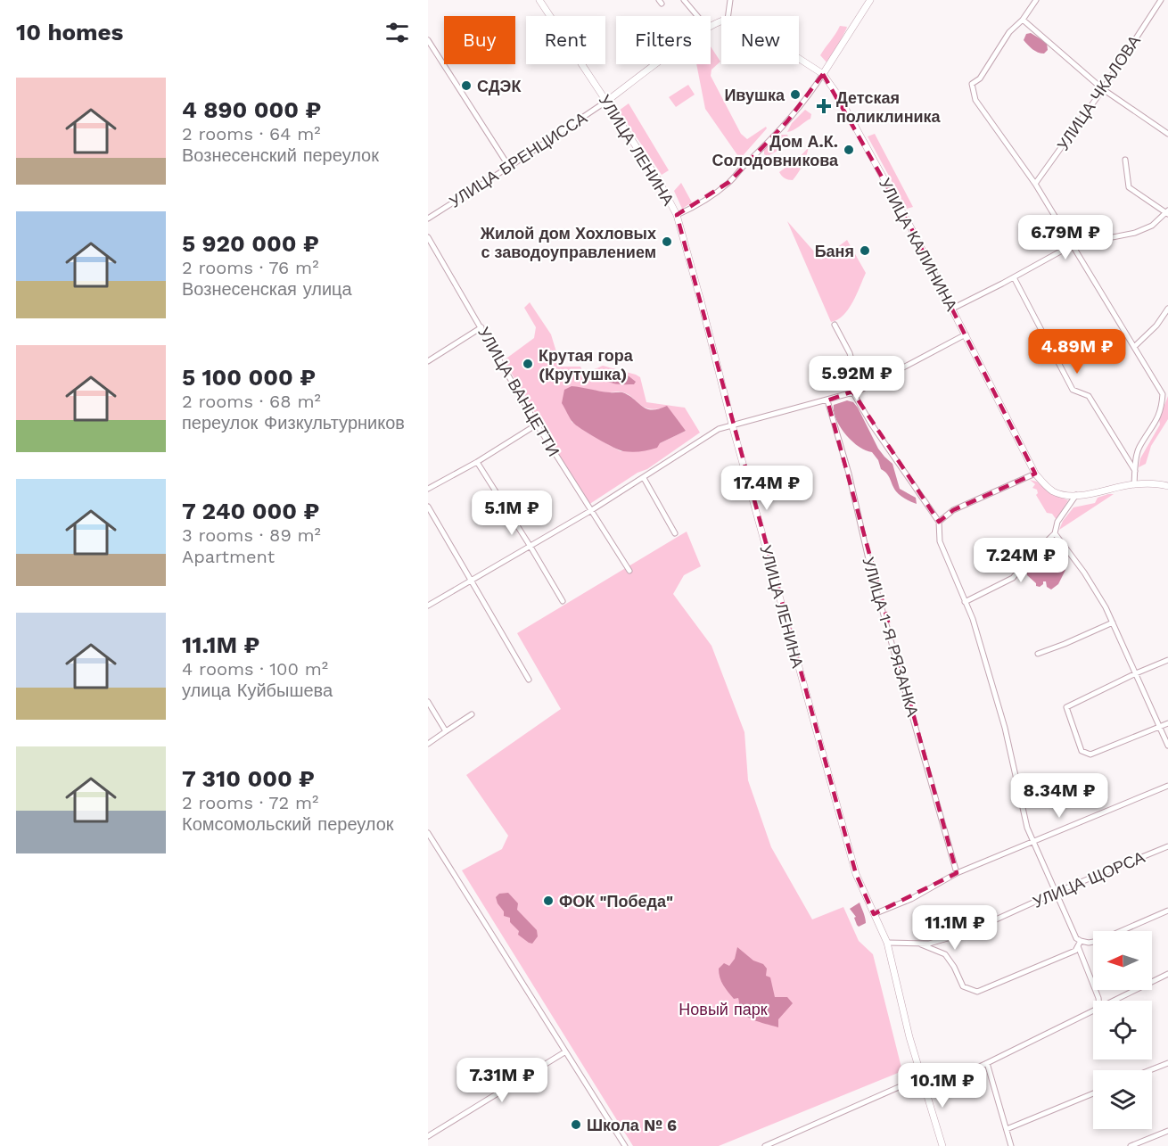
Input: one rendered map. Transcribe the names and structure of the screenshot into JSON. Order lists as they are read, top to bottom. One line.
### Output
{"streets":{"street":["УЛИЦА ЧКАЛОВА","УЛИЦА ЛЕНИНА","УЛИЦА БРЕНЦИССА","УЛИЦА КАЛИНИНА","УЛИЦА ВАНЦЕТТИ","УЛИЦА 1-Я РЯЗАНКА","УЛИЦА ЩОРСА"]},"crossings":[["УЛИЦА ЛЕНИНА","УЛИЦА БРЕНЦИССА"],["УЛИЦА ЛЕНИНА","УЛИЦА ЩОРСА"]],"parks":["Новый парк"],"places":{"other":["СДЭК","Ивушка","Дом А.К. Солодовникова","Жилой дом Хохловых с заводоуправлением","Баня","Крутая гора (Крутушка)","ФОК \"Победа\"","Школа № 6"],"health":["Детская поликлиника"]},"north":"left","page":{"heading":"10 homes","chip":["Buy","Rent","Filters","New"],"list":[{"name":"4 890 000 ₽","note":"2 rooms · 64 m² · Вознесенский переулок"},{"name":"5 920 000 ₽","note":"2 rooms · 76 m² · Вознесенская улица"},{"name":"5 100 000 ₽","note":"2 rooms · 68 m² · переулок Физкультурников"},{"name":"7 240 000 ₽","note":"3 rooms · 89 m² · Apartment"},{"name":"11.1M ₽","note":"4 rooms · 100 m² · улица Куйбышева"},{"name":"7 310 000 ₽","note":"2 rooms · 72 m² · Комсомольский переулок"}],"price":["6.79M ₽","4.89M ₽","5.92M ₽","17.4M ₽","5.1M ₽","7.24M ₽","8.34M ₽","11.1M ₽","7.31M ₽","10.1M ₽"]}}
